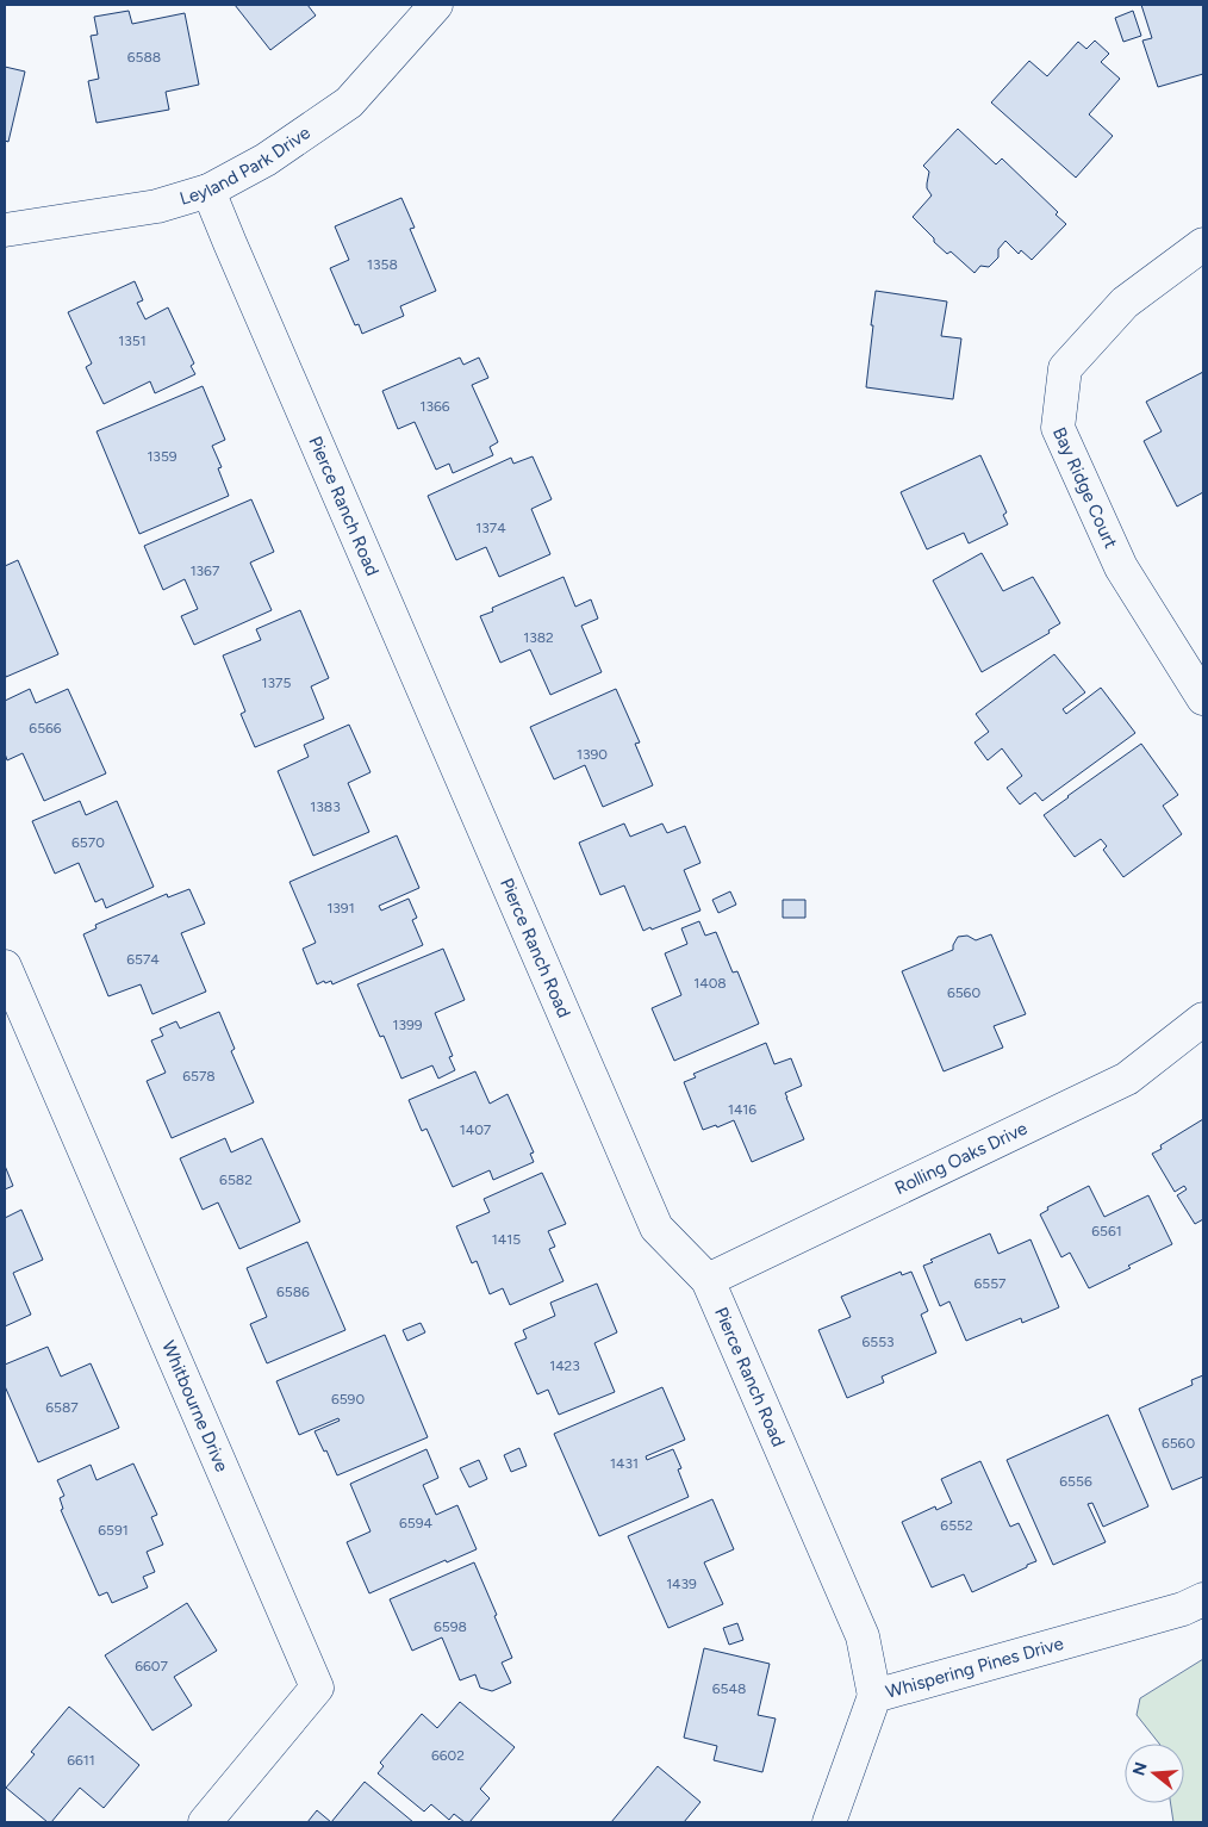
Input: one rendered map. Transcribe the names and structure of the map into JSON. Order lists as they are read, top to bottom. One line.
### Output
{"streets":{"street":["Leyland Park Drive","Bay Ridge Court","Pierce Ranch Road","Rolling Oaks Drive","Whitbourne Drive","Whispering Pines Drive"]},"crossings":[["Leyland Park Drive","Pierce Ranch Road"],["Pierce Ranch Road","Rolling Oaks Drive"],["Pierce Ranch Road","Whispering Pines Drive"]],"house_numbers":["6588","1358","1351","1366","1359","1374","1367","1382","1375","6566","1390","1383","6570","1391","6574","1408","6560","1399","6578","1416","1407","6582","6561","1415","6557","6586","6553","1423","6590","6587","6560","1431","6556","6594","6552","6591","1439","6598","6607","6548","6602","6611"],"north":"left"}
